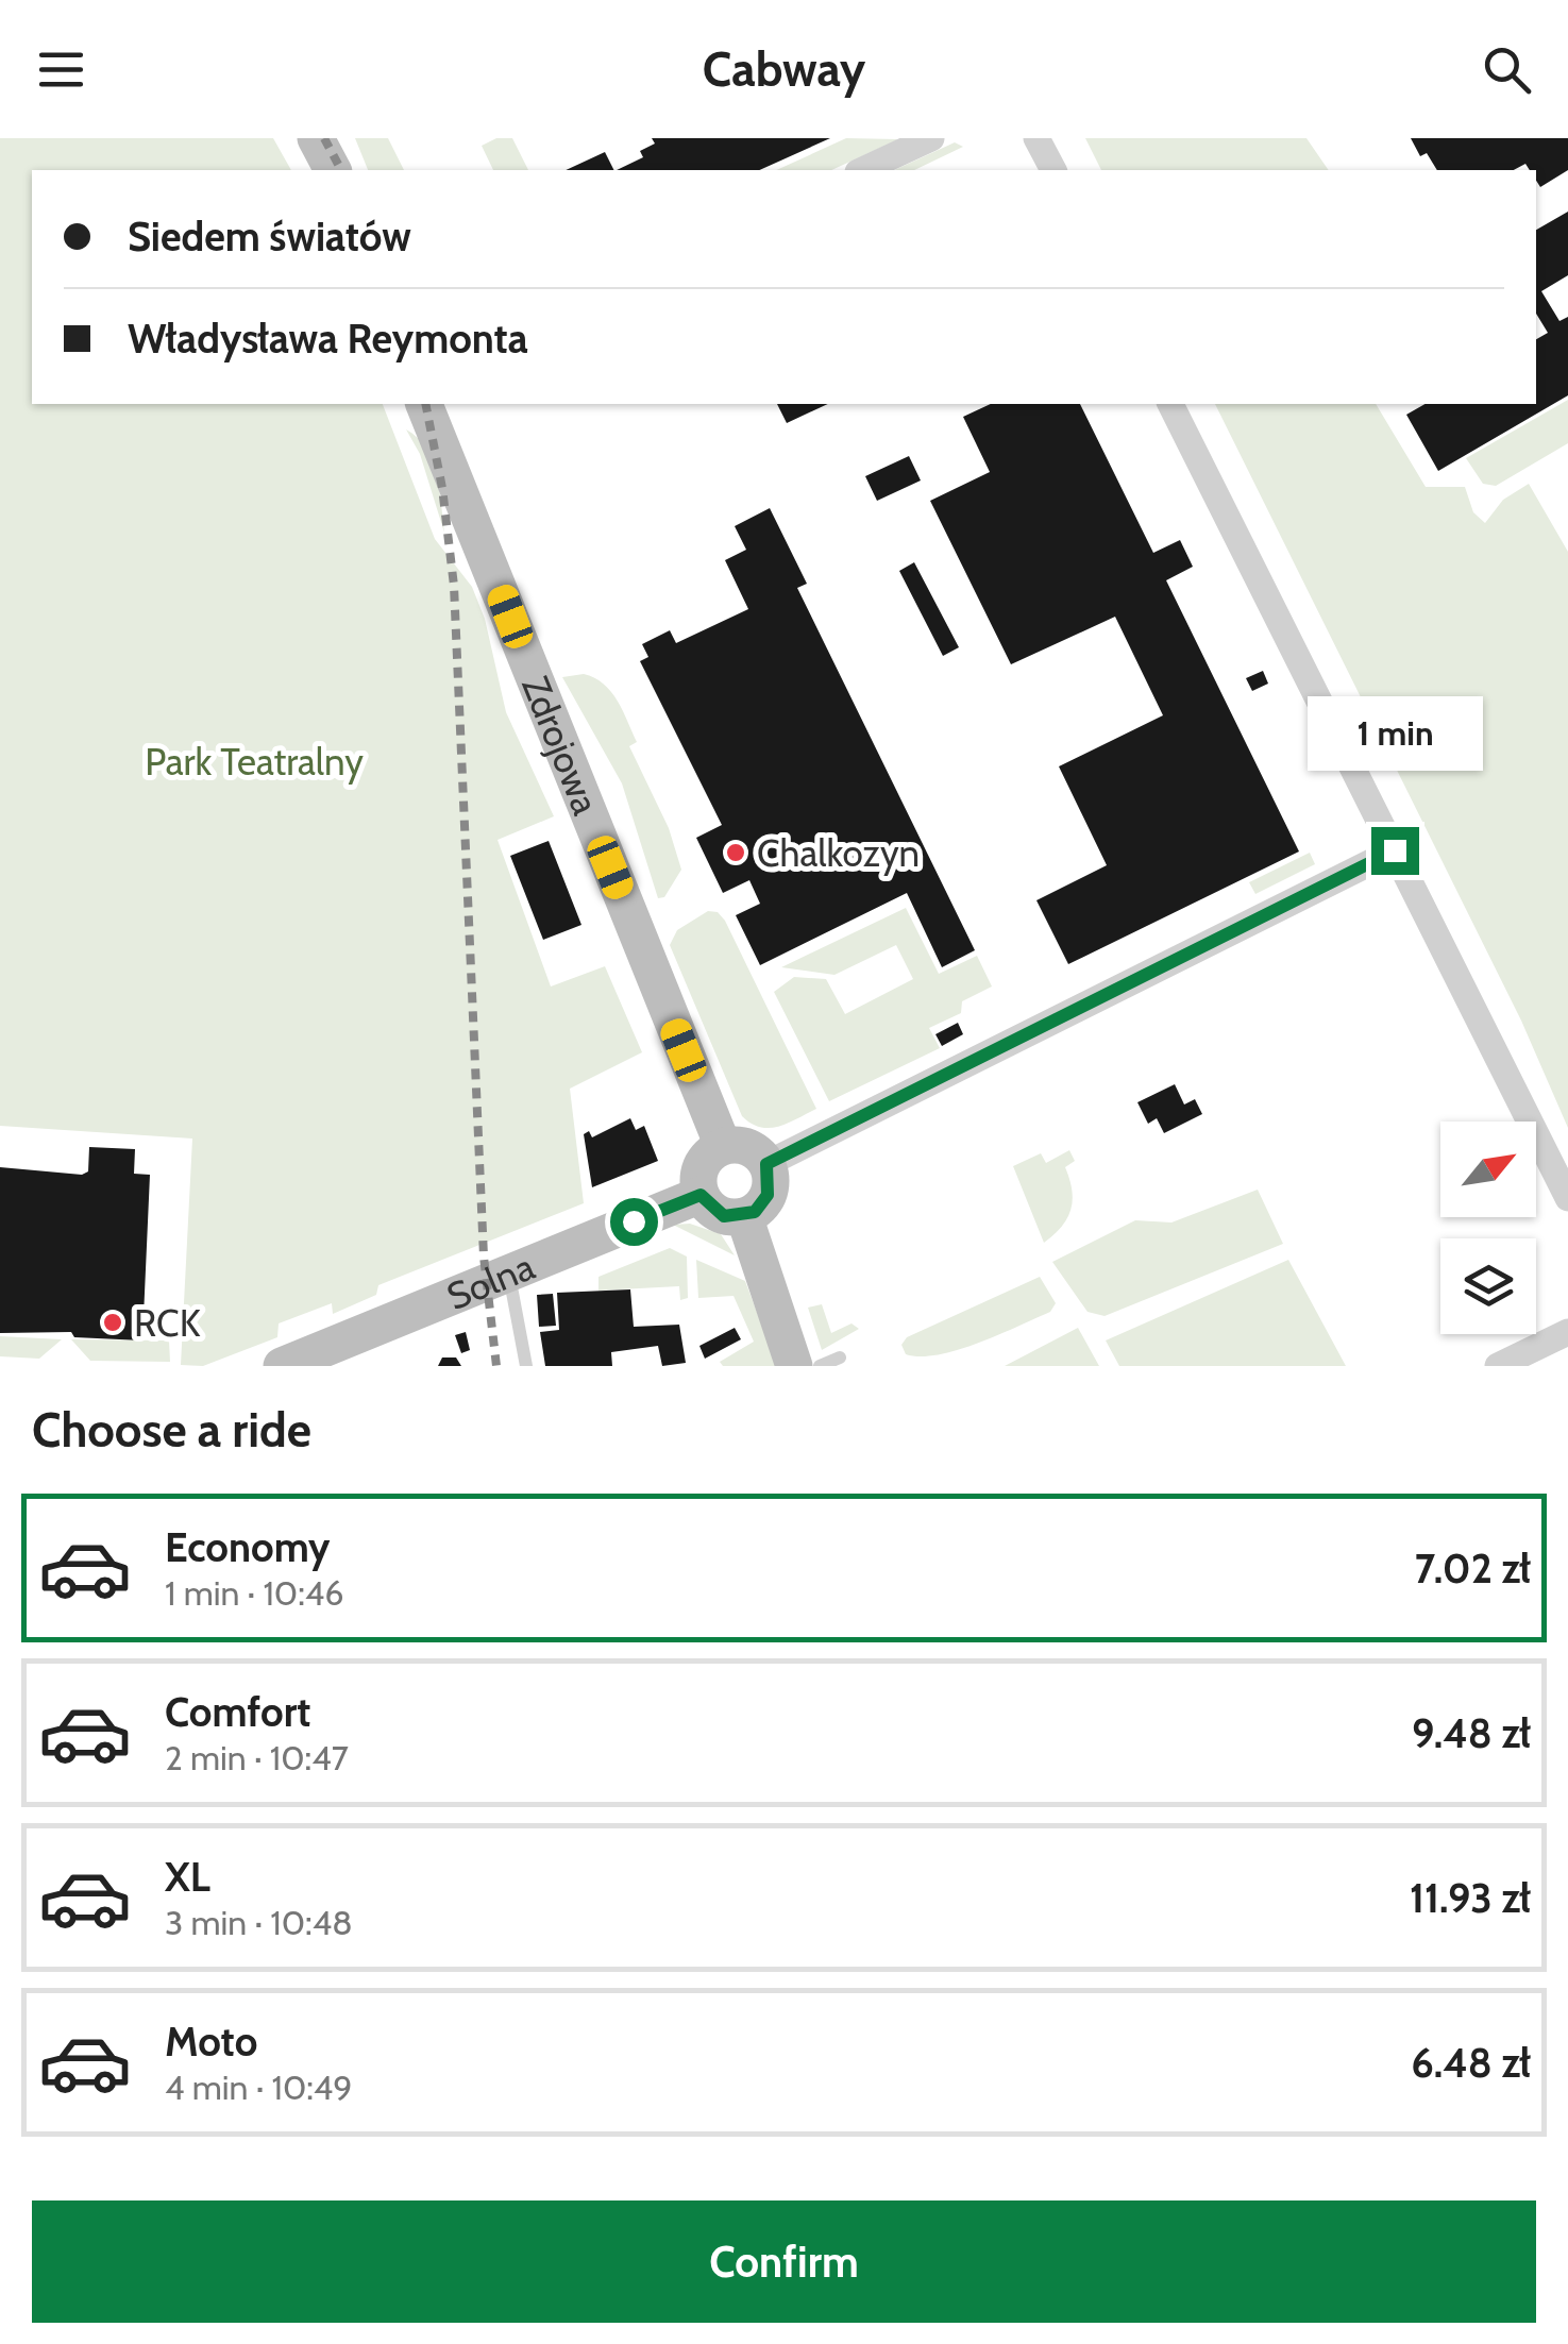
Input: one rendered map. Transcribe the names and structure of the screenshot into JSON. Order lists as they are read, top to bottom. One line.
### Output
{"streets":{"street":["Zdrojowa","Solna"]},"crossings":[["Zdrojowa","Solna"]],"parks":["Park Teatralny"],"places":["Chalkozyn","RCK"],"north":"top right","page":{"header":"Cabway","banner":["Siedem światów","Władysława Reymonta"],"bubble":"1 min","heading":"Choose a ride","list":[{"name":"Economy","note":"1 min · 10:46","value":"7.02 zł"},{"name":"Comfort","note":"2 min · 10:47","value":"9.48 zł"},{"name":"XL","note":"3 min · 10:48","value":"11.93 zł"},{"name":"Moto","note":"4 min · 10:49","value":"6.48 zł"}],"buttons":"Confirm"}}
